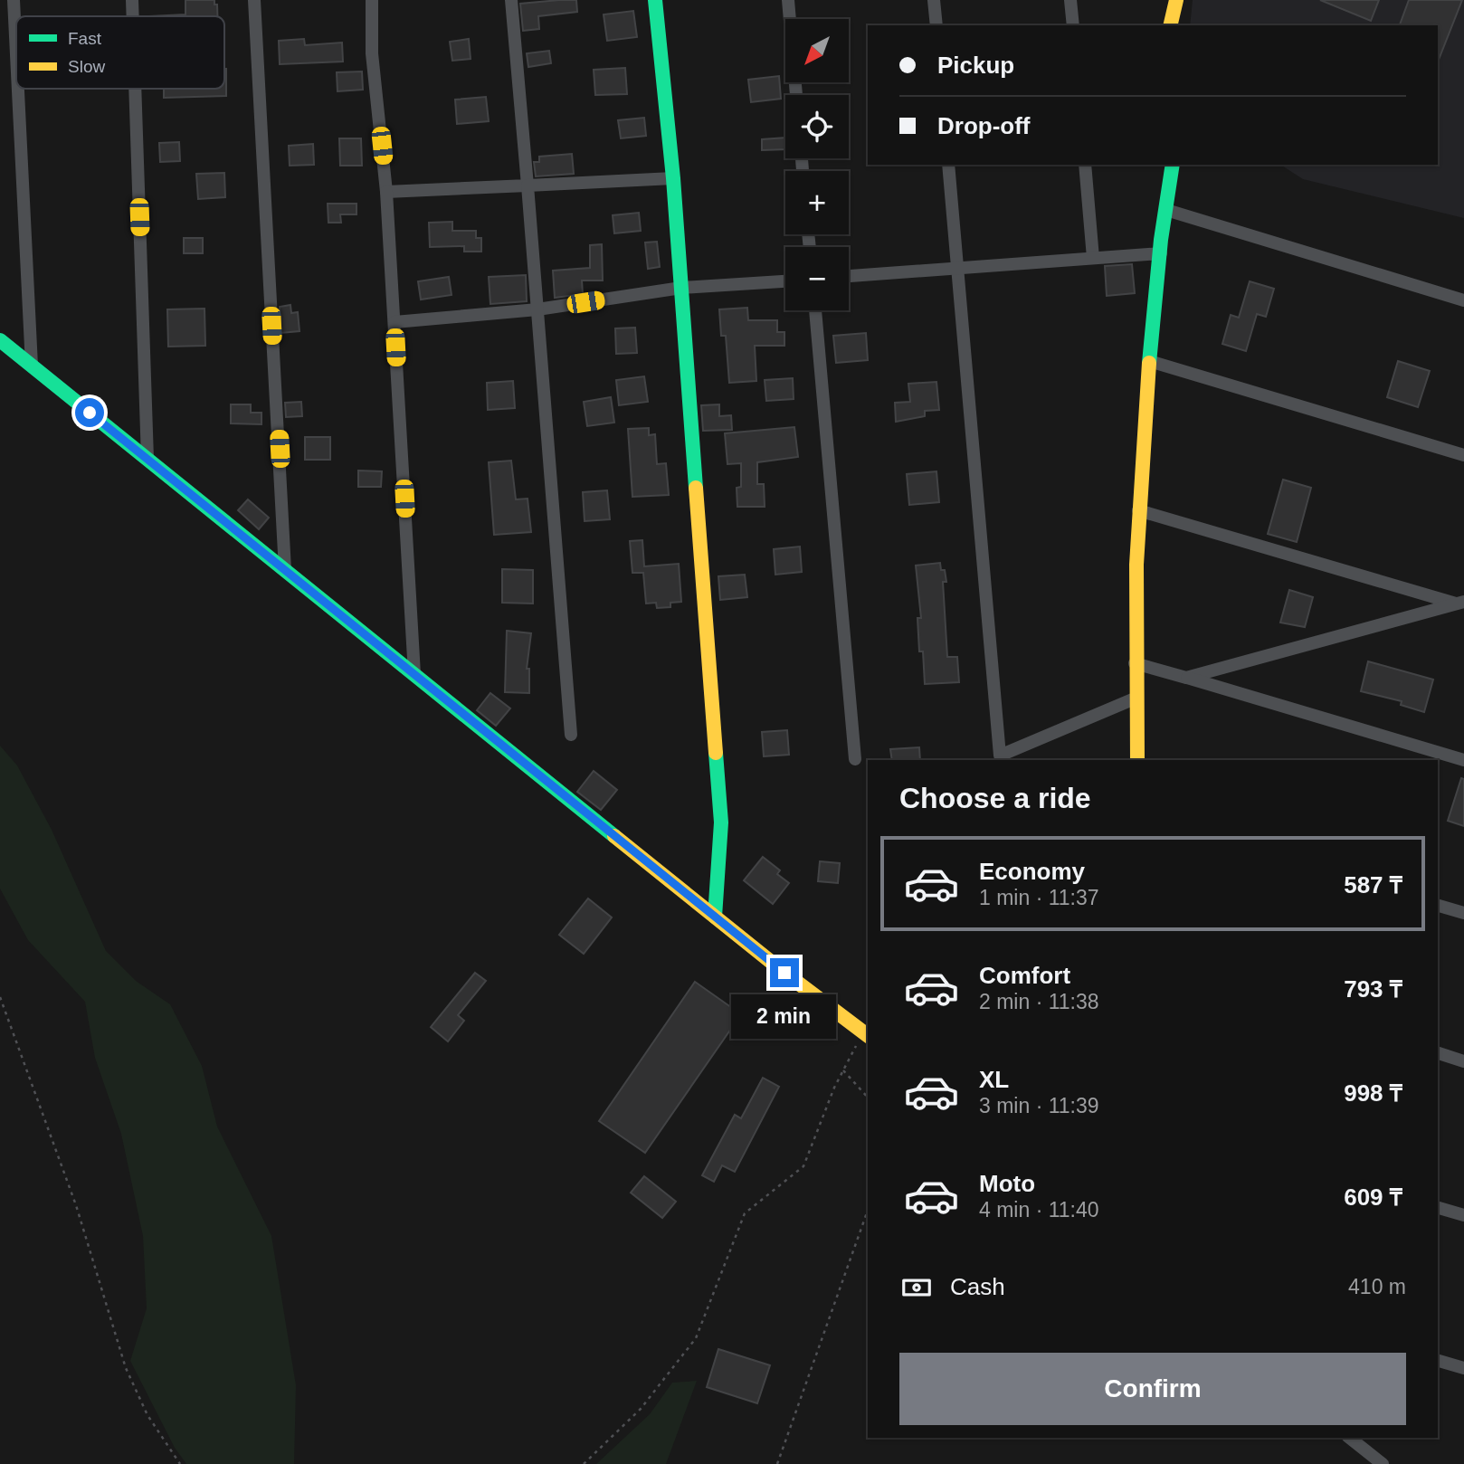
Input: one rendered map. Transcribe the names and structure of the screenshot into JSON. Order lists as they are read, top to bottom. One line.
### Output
{"legend":["Fast","Slow"],"north":"bottom left","page":{"map_buttons":["+","−"],"banner":["Pickup","Drop-off"],"heading":"Choose a ride","list":[{"name":"Economy","note":"1 min · 11:37","value":"587 ₸"},{"name":"Comfort","note":"2 min · 11:38","value":"793 ₸"},{"name":"XL","note":"3 min · 11:39","value":"998 ₸"},{"name":"Moto","note":"4 min · 11:40","value":"609 ₸"}],"bubble":"2 min","pay":["Cash","410 m"],"buttons":"Confirm"}}
